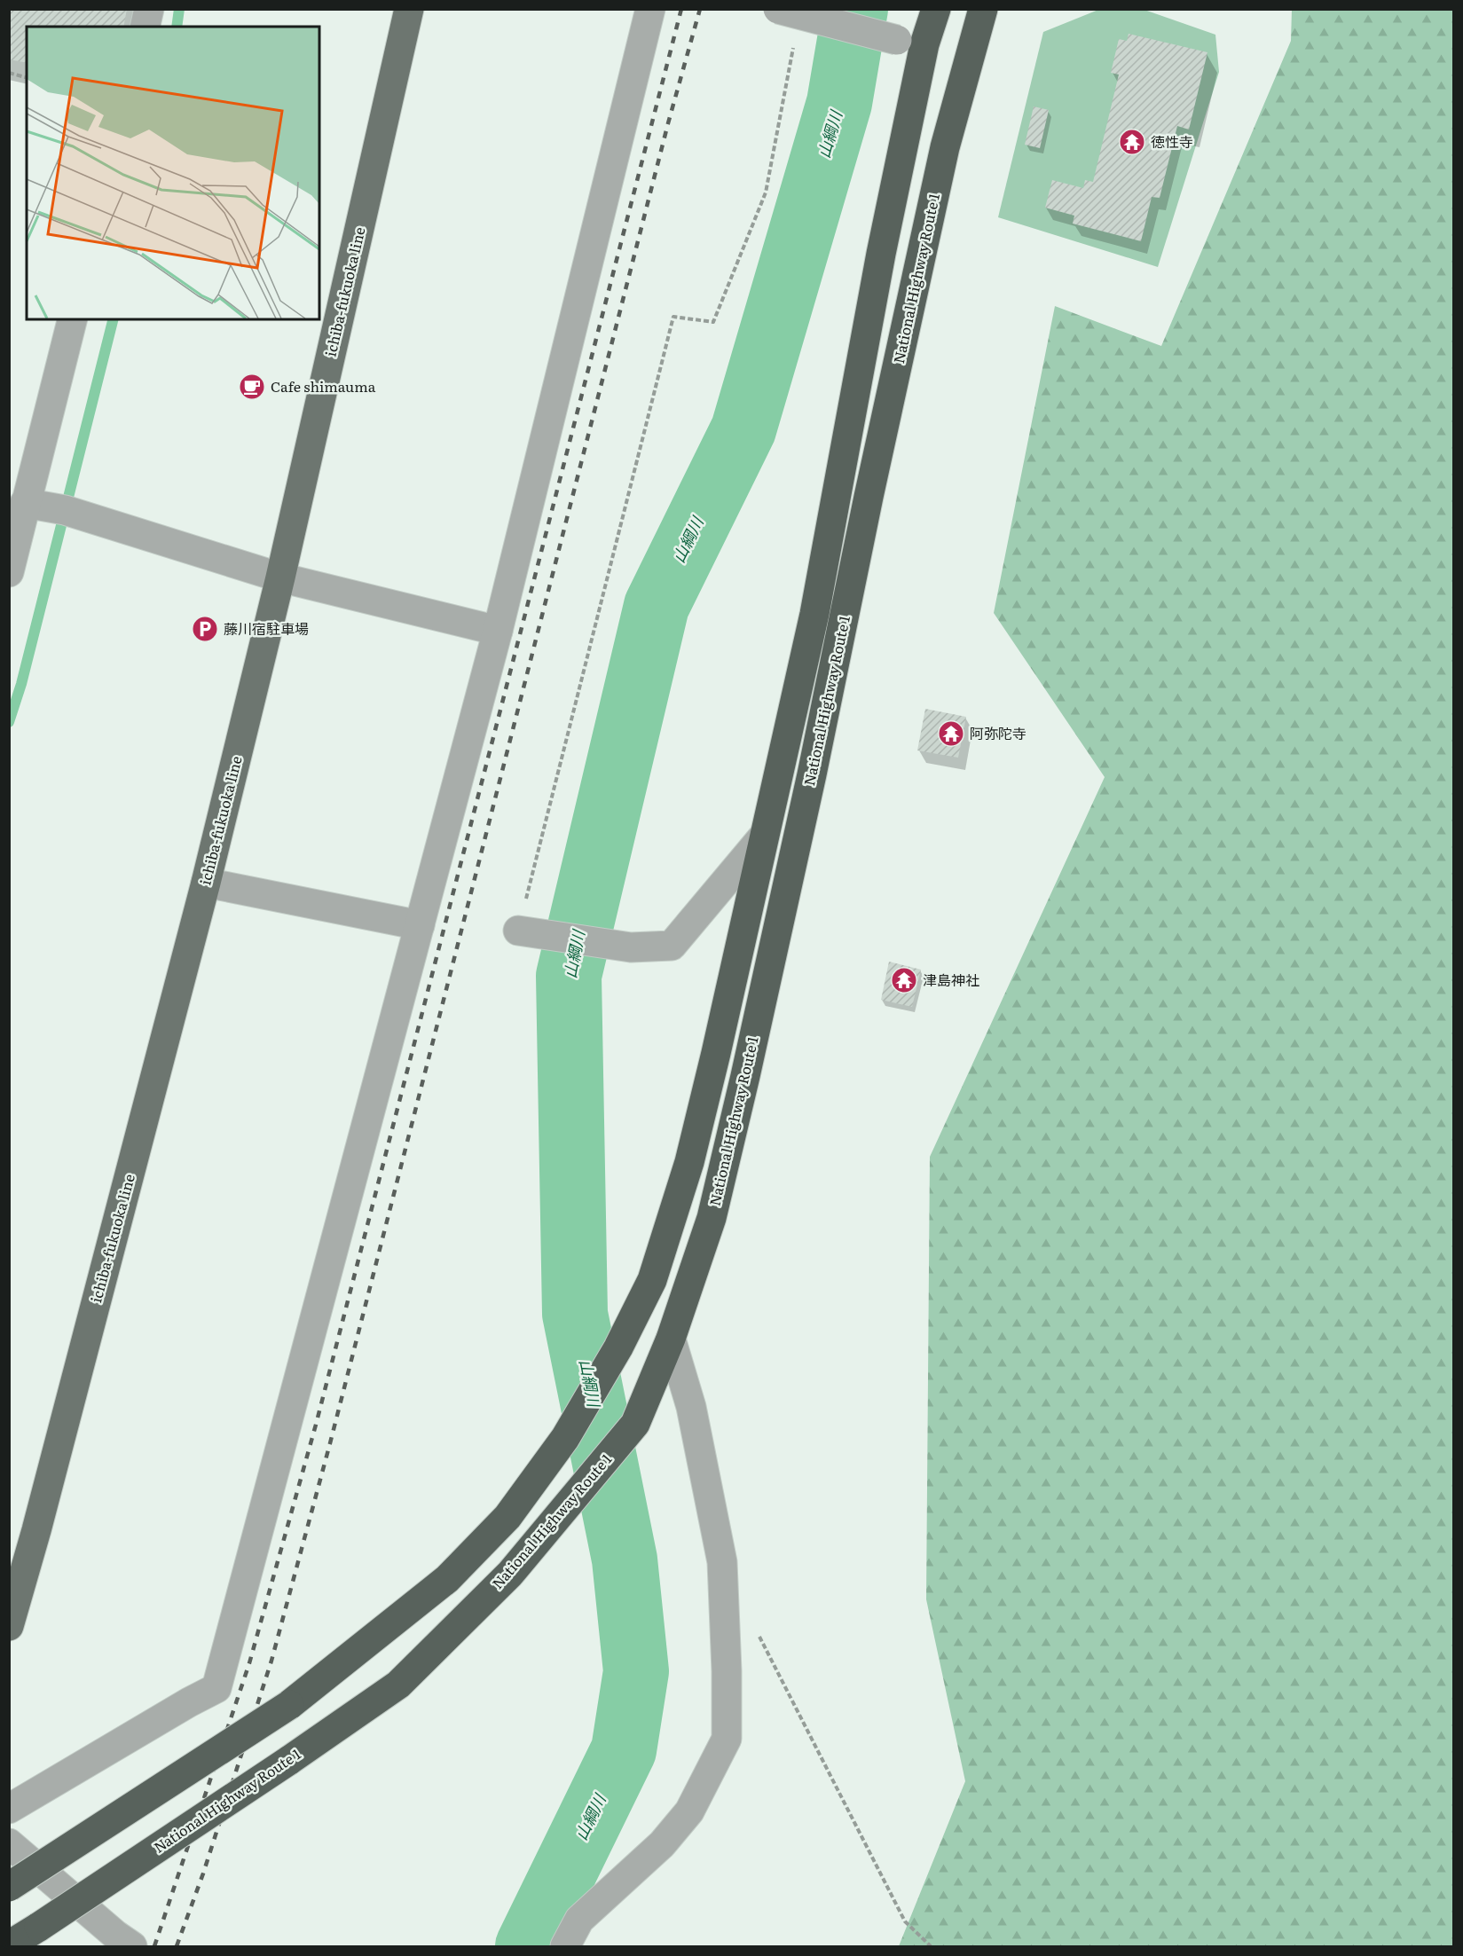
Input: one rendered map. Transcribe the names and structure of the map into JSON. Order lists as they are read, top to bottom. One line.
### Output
{"streets":{"highway":["National Highway Route 1"],"main road":["ichiba-fukuoka line"]},"water":["山綱川"],"places":{"temple":["徳性寺","阿弥陀寺","津島神社"],"cafe":["Cafe shimauma"],"parking":["藤川宿駐車場"]}}
